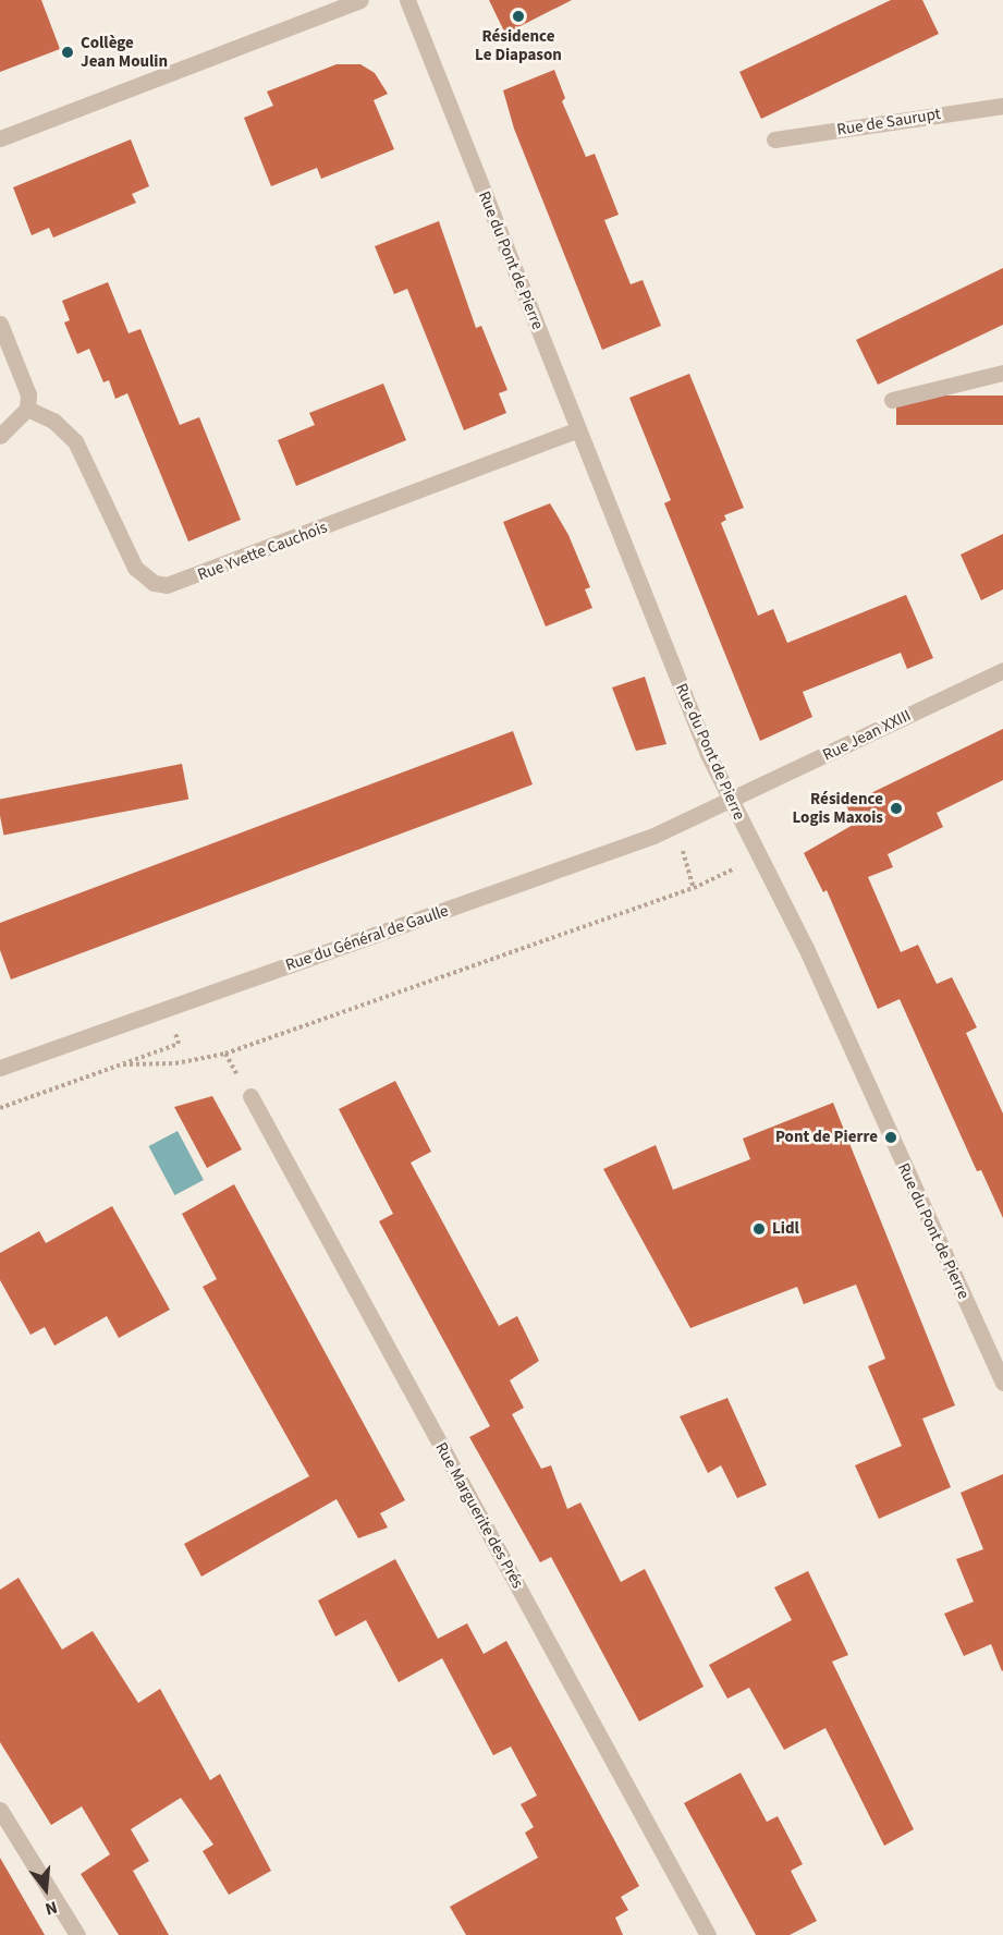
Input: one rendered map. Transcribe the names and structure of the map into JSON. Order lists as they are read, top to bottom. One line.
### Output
{"streets":{"street":["Rue de Saurupt","Rue du Pont de Pierre","Rue Yvette Cauchois","Rue Jean XXIII","Rue du Général de Gaulle","Rue Marguerite des Prés"]},"crossings":[["Rue du Pont de Pierre","Rue Yvette Cauchois"],["Rue du Pont de Pierre","Rue Jean XXIII"],["Rue du Pont de Pierre","Rue du Général de Gaulle"],["Rue Jean XXIII","Rue du Général de Gaulle"]],"places":["Résidence Le Diapason","Collège Jean Moulin","Résidence Logis Maxois","Pont de Pierre","Lidl"],"north":"bottom"}
